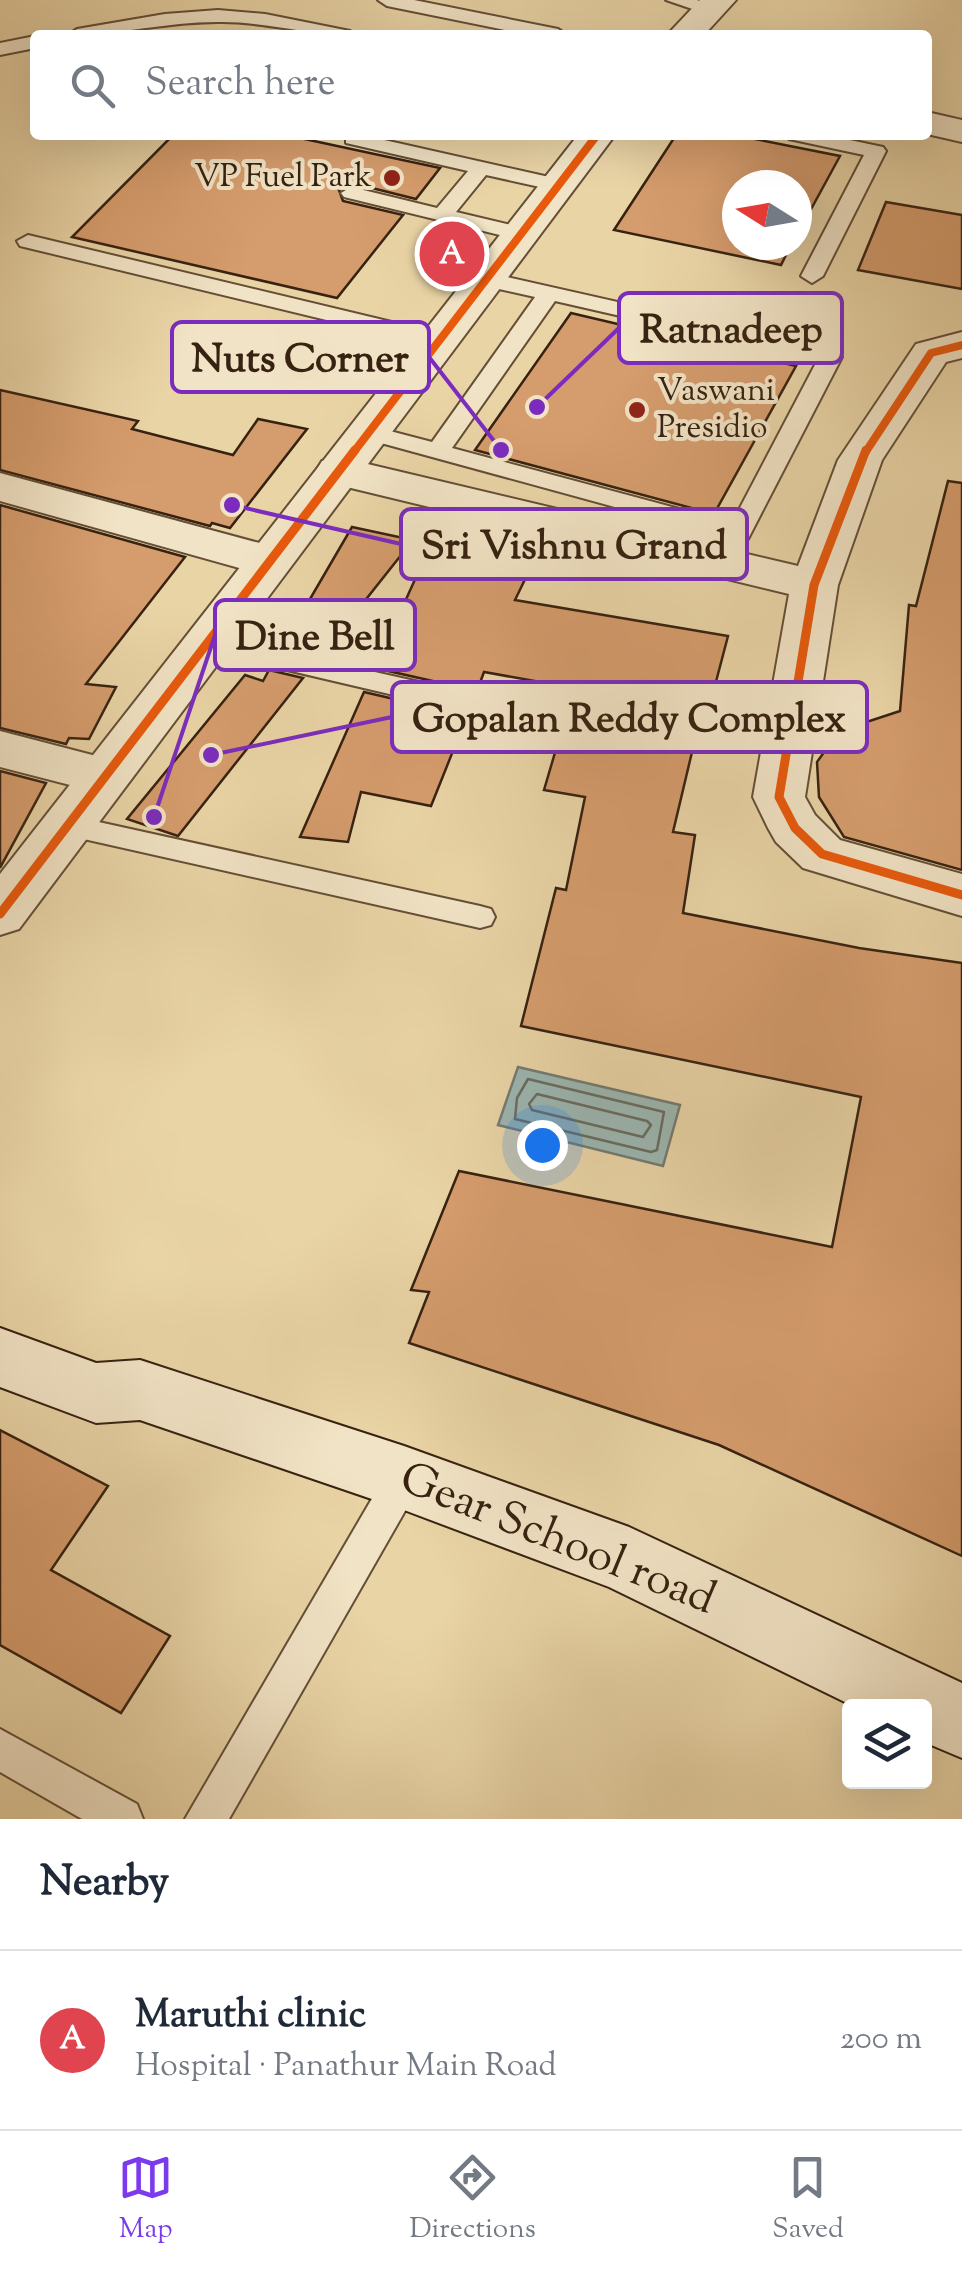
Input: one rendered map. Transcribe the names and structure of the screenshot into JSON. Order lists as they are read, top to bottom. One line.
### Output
{"streets":{"street":["Gear School road"]},"places":["VP Fuel Park","Ratnadeep","Vaswani Presidio","Nuts Corner","Sri Vishnu Grand","Gopalan Reddy Complex","Dine Bell"],"north":"left","page":{"search":"Search here","pins":"A","heading":"Nearby","list":[{"mark":"A","name":"Maruthi clinic","note":"Hospital · Panathur Main Road","value":"200 m"}],"nav":["Map","Directions","Saved"]}}
